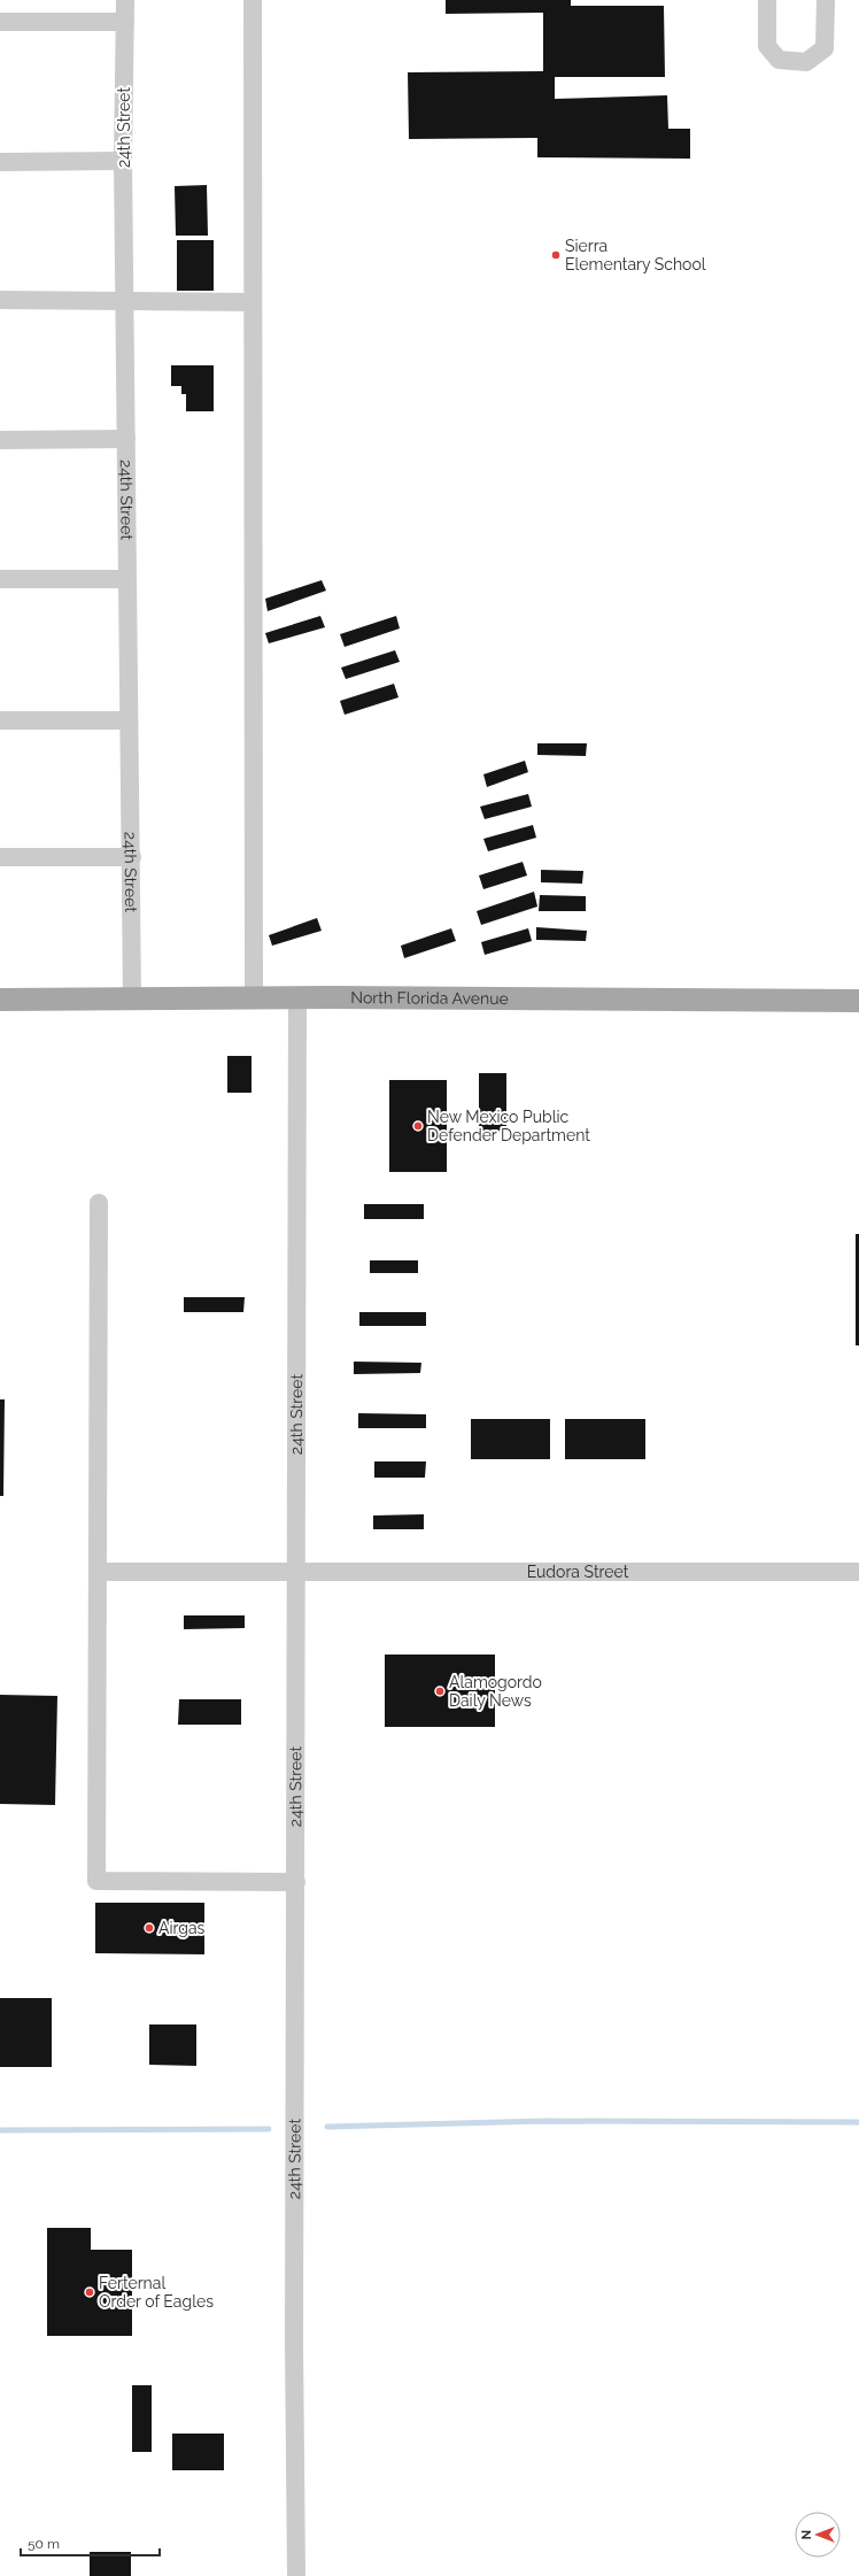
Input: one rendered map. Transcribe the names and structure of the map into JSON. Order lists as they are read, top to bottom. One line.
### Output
{"streets":{"main road":["North Florida Avenue"],"street":["24th Street","Eudora Street"]},"crossings":[["24th Street","North Florida Avenue"],["24th Street","Eudora Street"]],"places":["Sierra Elementary School","New Mexico Public Defender Department","Alamogordo Daily News","Airgas","Ferternal Order of Eagles"],"scale_bar":"50 m","north":"left"}
